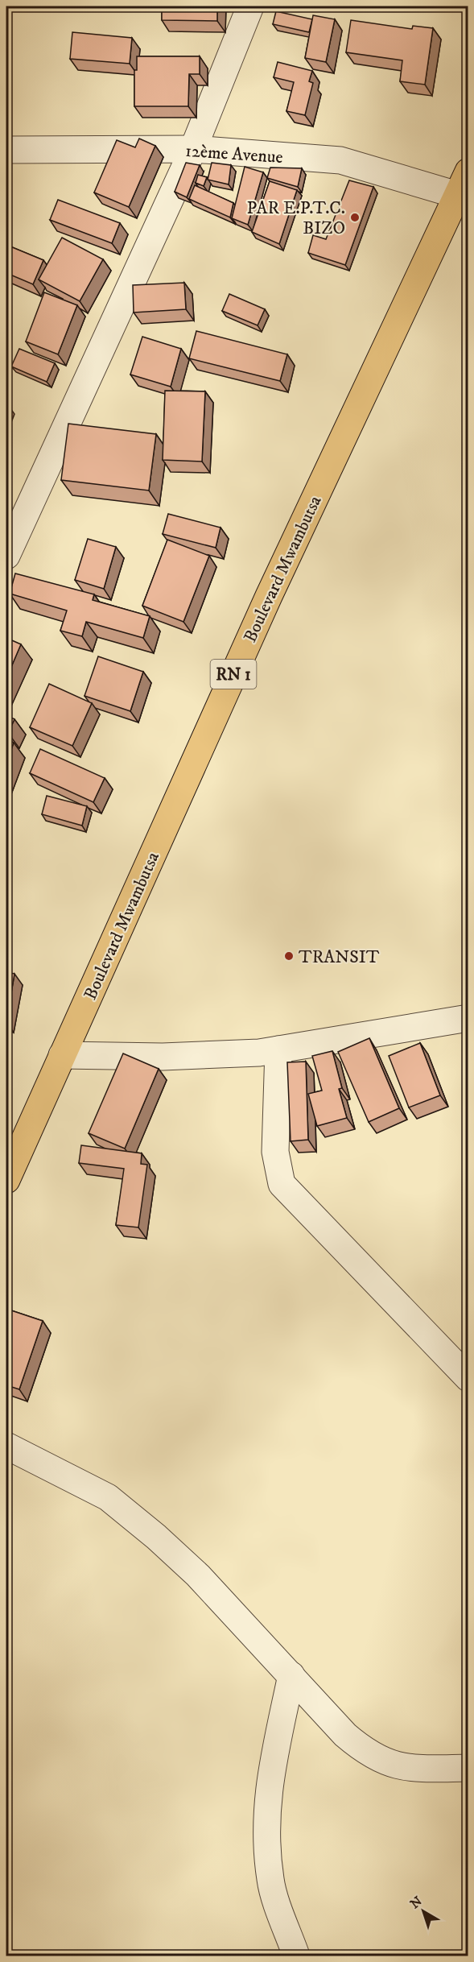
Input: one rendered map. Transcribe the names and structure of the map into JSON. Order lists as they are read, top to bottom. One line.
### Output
{"streets":{"highway":["Boulevard Mwambutsa","RN 1"],"street":["12ème Avenue"]},"crossings":[["12ème Avenue","Boulevard Mwambutsa"]],"places":["PAR E.P.T.C. BIZO","TRANSIT"],"north":"top left"}
